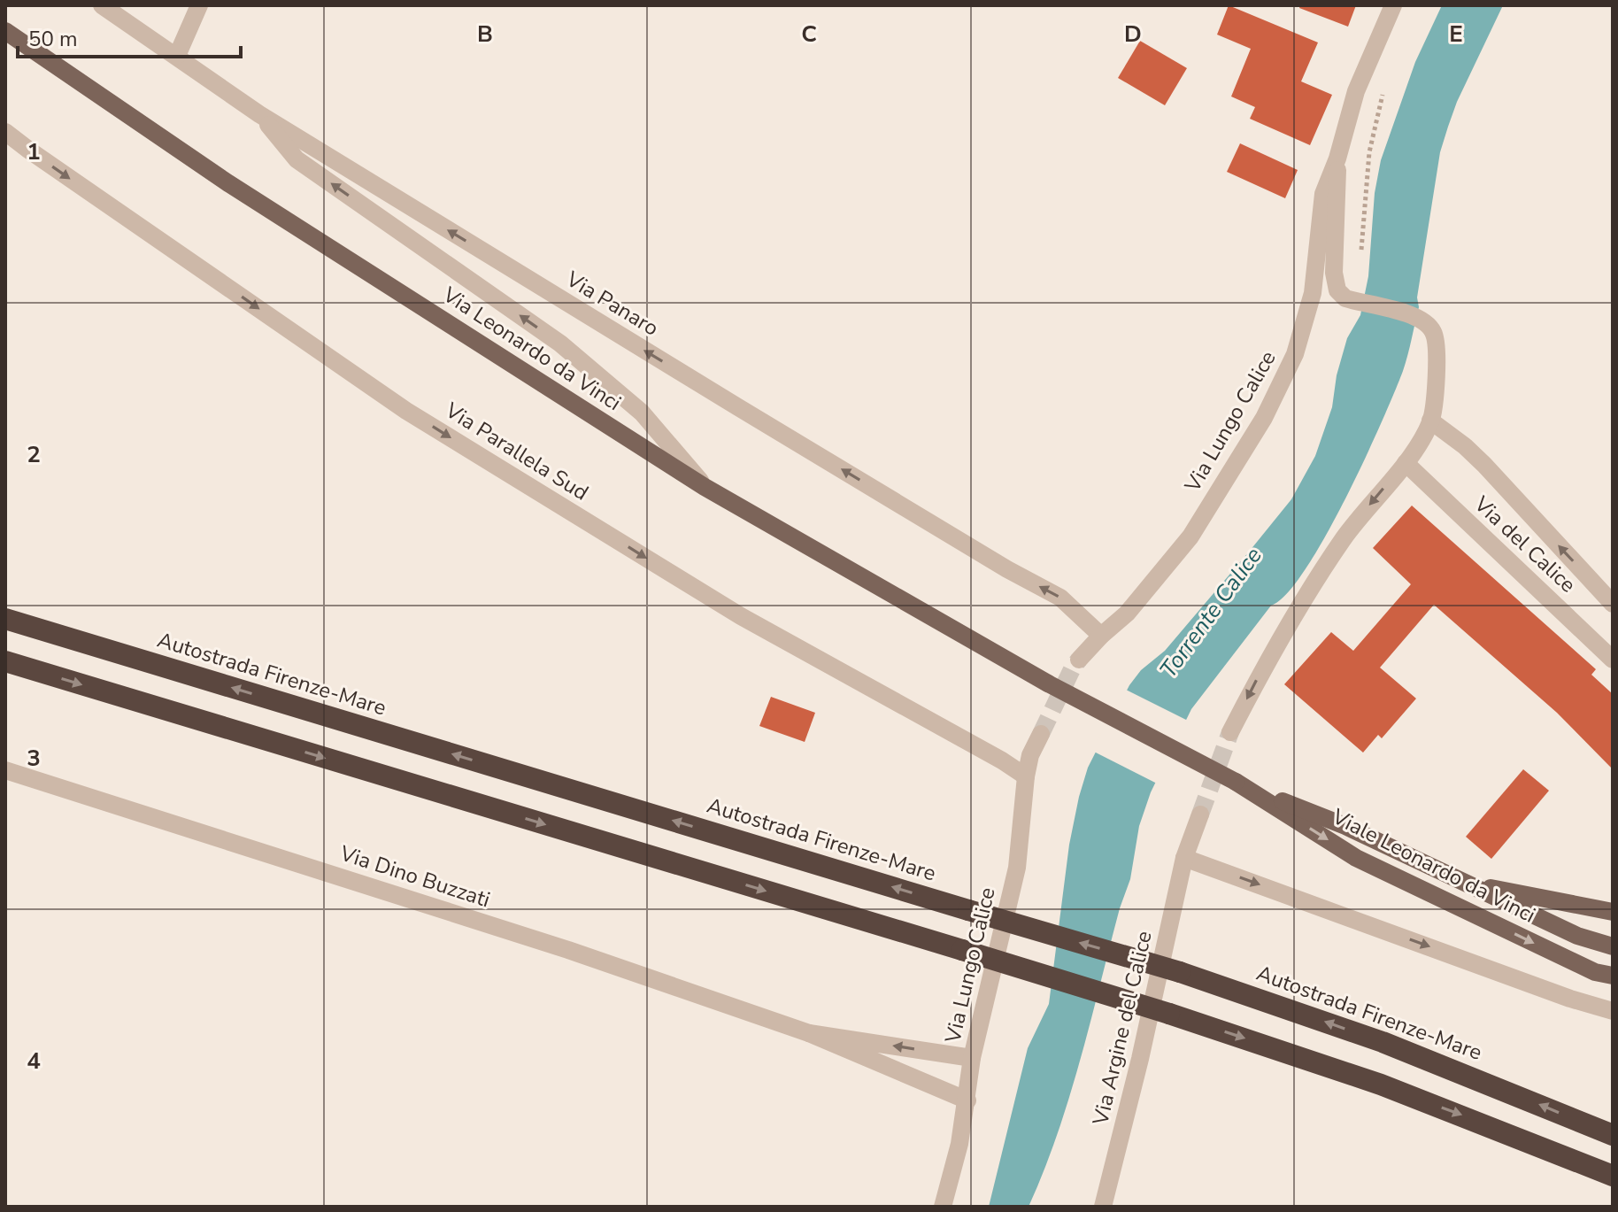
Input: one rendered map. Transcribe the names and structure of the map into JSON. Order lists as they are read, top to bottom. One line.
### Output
{"streets":{"highway":["Autostrada Firenze-Mare"],"main road":["Via Leonardo da Vinci","Viale Leonardo da Vinci"],"street":["Via Panaro","Via Lungo Calice","Via Parallela Sud","Via del Calice","Via Dino Buzzati","Via Argine del Calice"]},"crossings":[["Via Panaro","Via Lungo Calice"],["Via Leonardo da Vinci","Viale Leonardo da Vinci"],["Via Lungo Calice","Via Parallela Sud"],["Via Lungo Calice","Via Dino Buzzati"]],"water":["Torrente Calice"],"scale_bar":"50 m","grid":{"columns":["B","C","D","E"],"rows":["1","2","3","4"]}}
